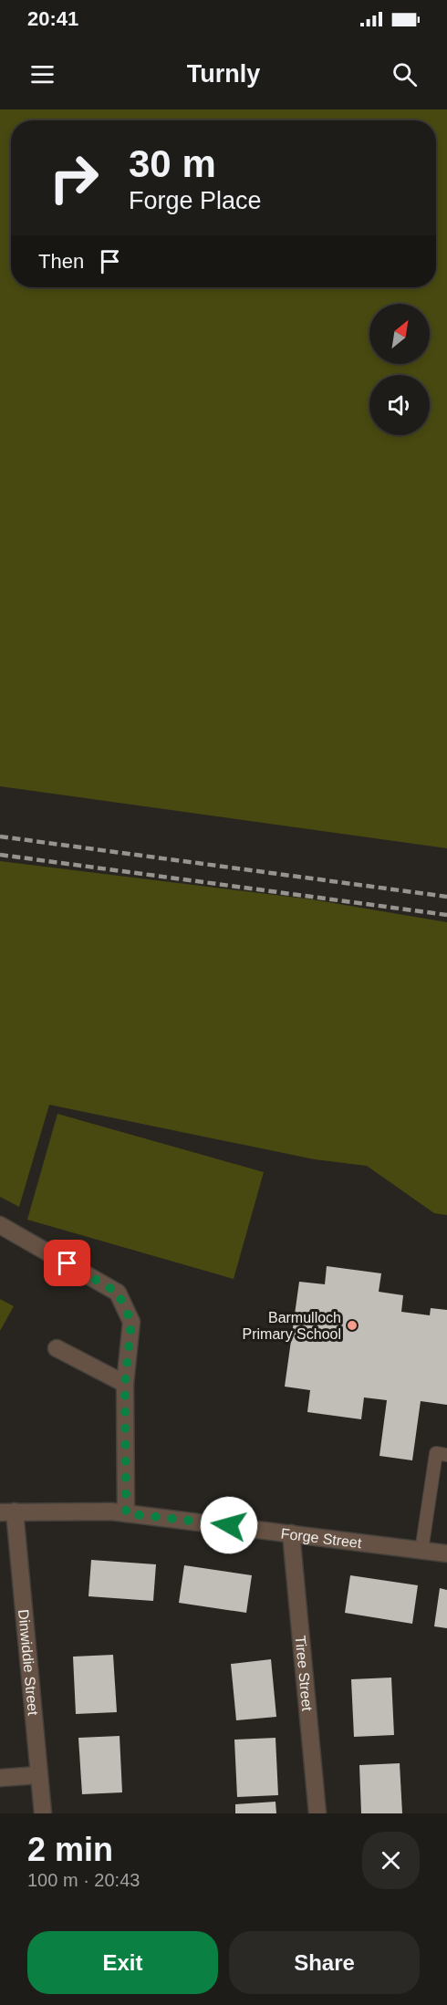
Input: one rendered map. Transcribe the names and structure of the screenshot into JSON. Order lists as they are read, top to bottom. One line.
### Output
{"streets":{"street":["Forge Street","Dinwiddie Street","Tiree Street"]},"crossings":[["Forge Street","Dinwiddie Street"],["Forge Street","Tiree Street"]],"places":["Barmulloch Primary School"],"north":"top right","page":{"status":"20:41","header":"Turnly","turn":["30 m","Forge Place"],"then":"Then","heading":["2 min","100 m · 20:43"],"buttons":["Exit","Share"]}}
